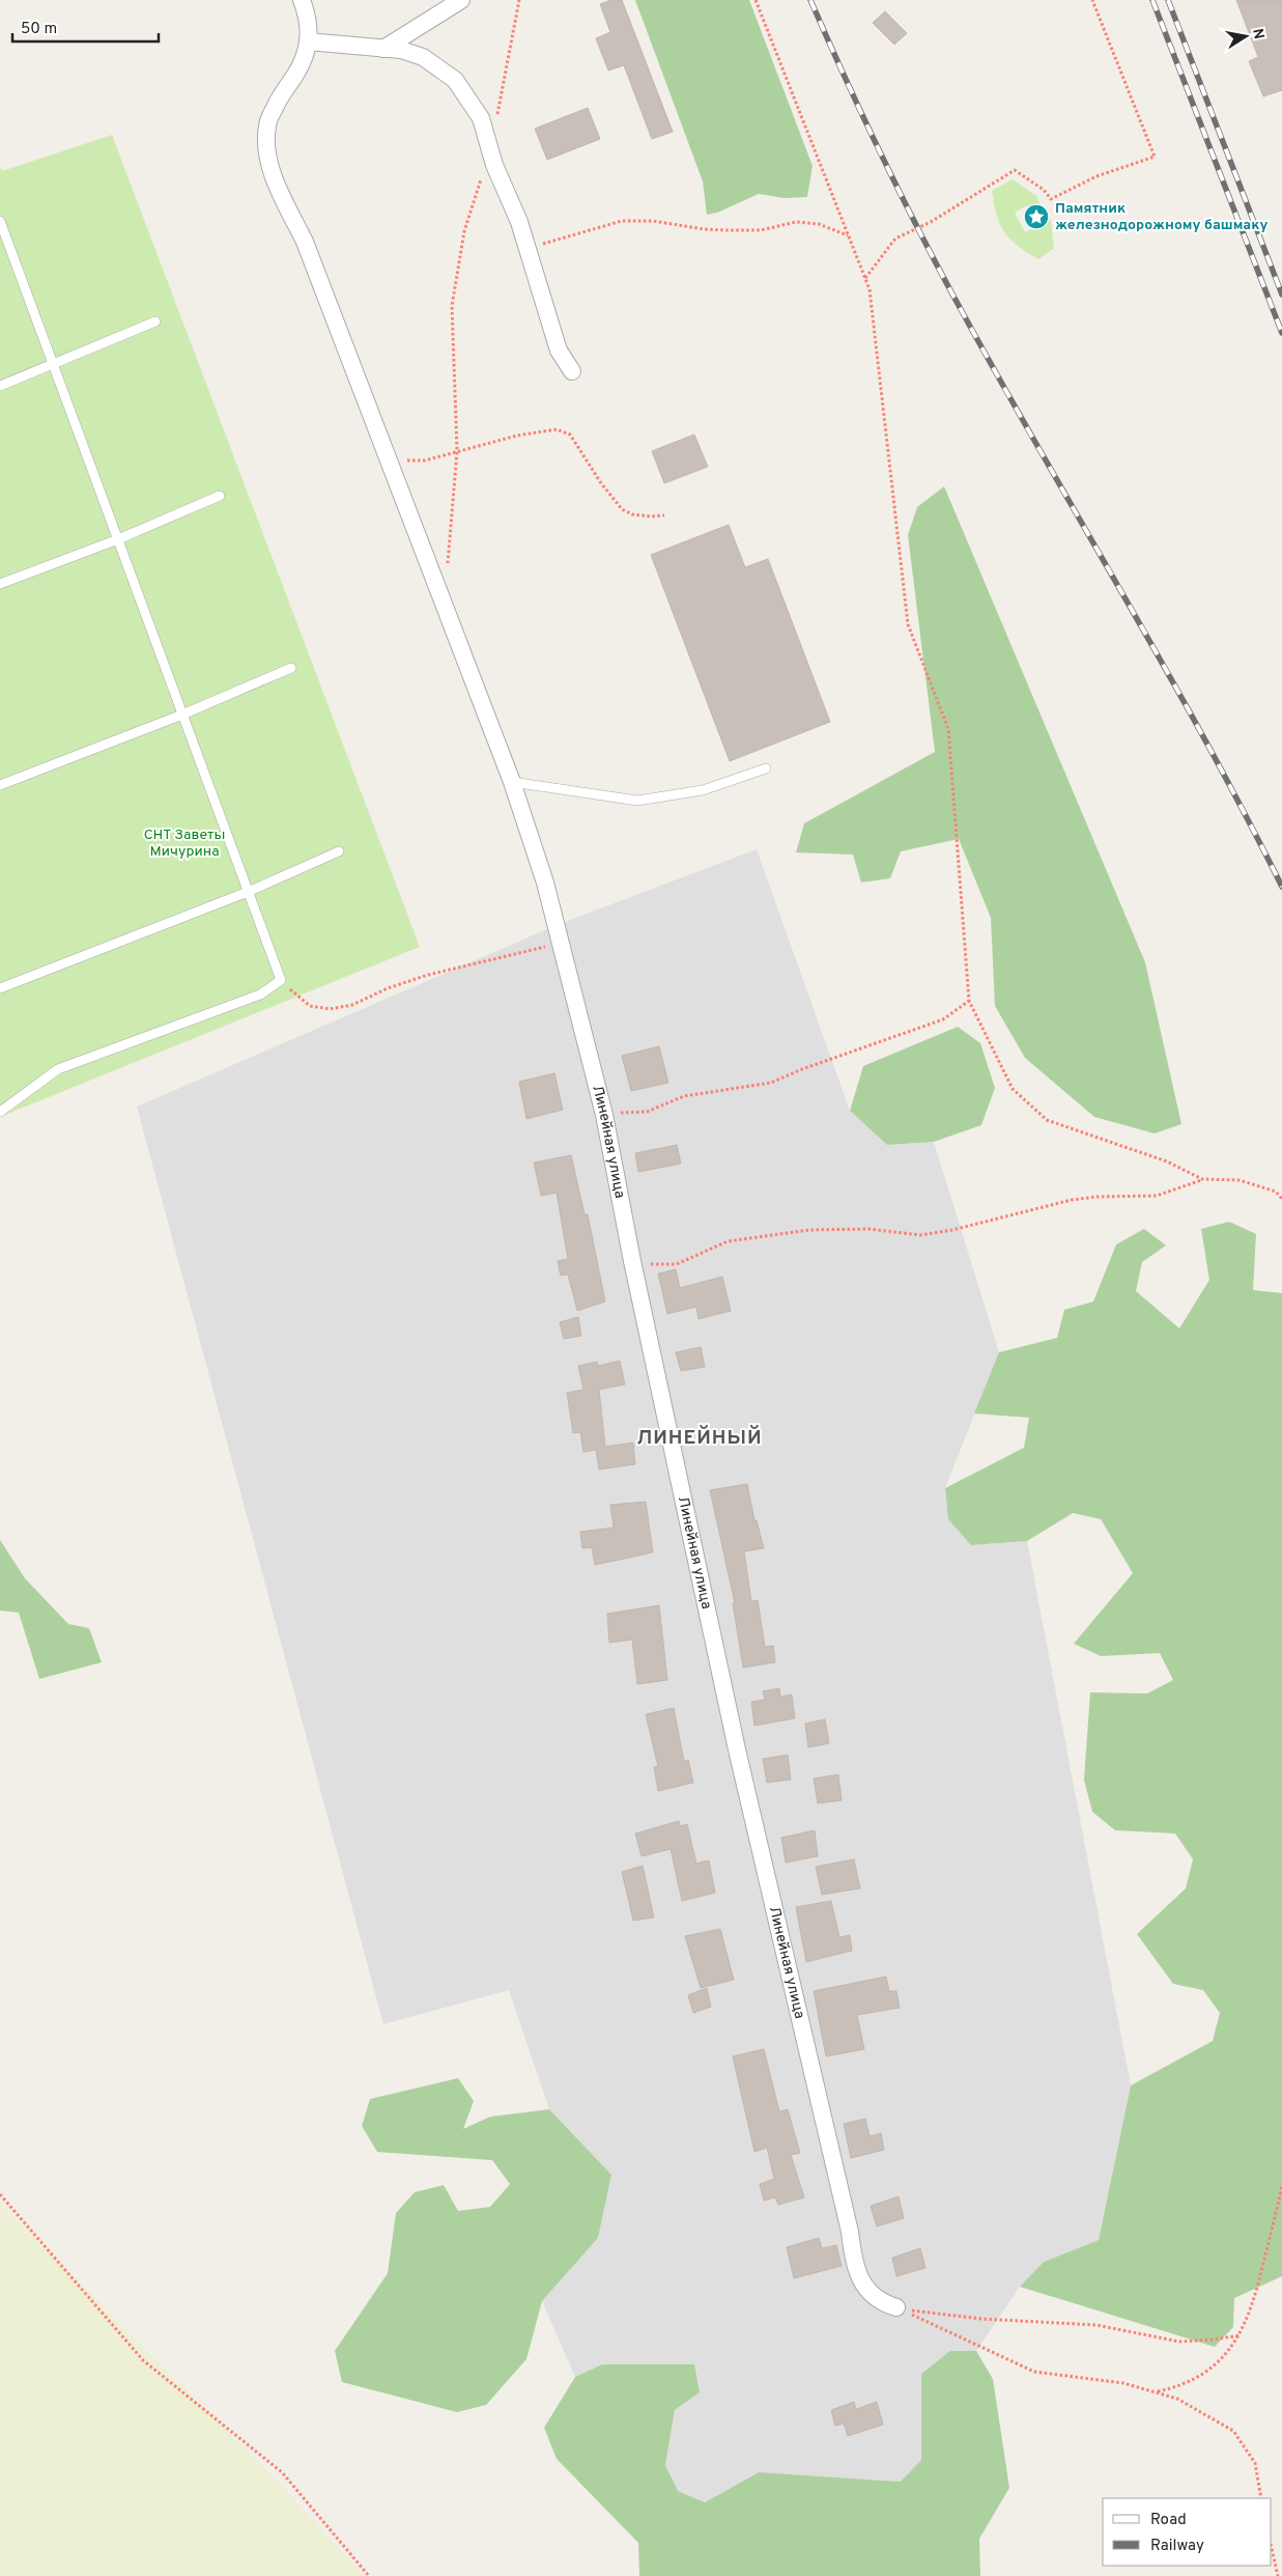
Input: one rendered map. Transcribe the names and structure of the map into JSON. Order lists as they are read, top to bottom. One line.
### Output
{"streets":{"street":["Линейная улица"]},"districts":["ЛИНЕЙНЫЙ"],"parks":["СНТ Заветы Мичурина"],"places":{"place":["Памятник железнодорожному башмаку"]},"legend":["Road","Railway"],"scale_bar":"50 m","north":"right"}
